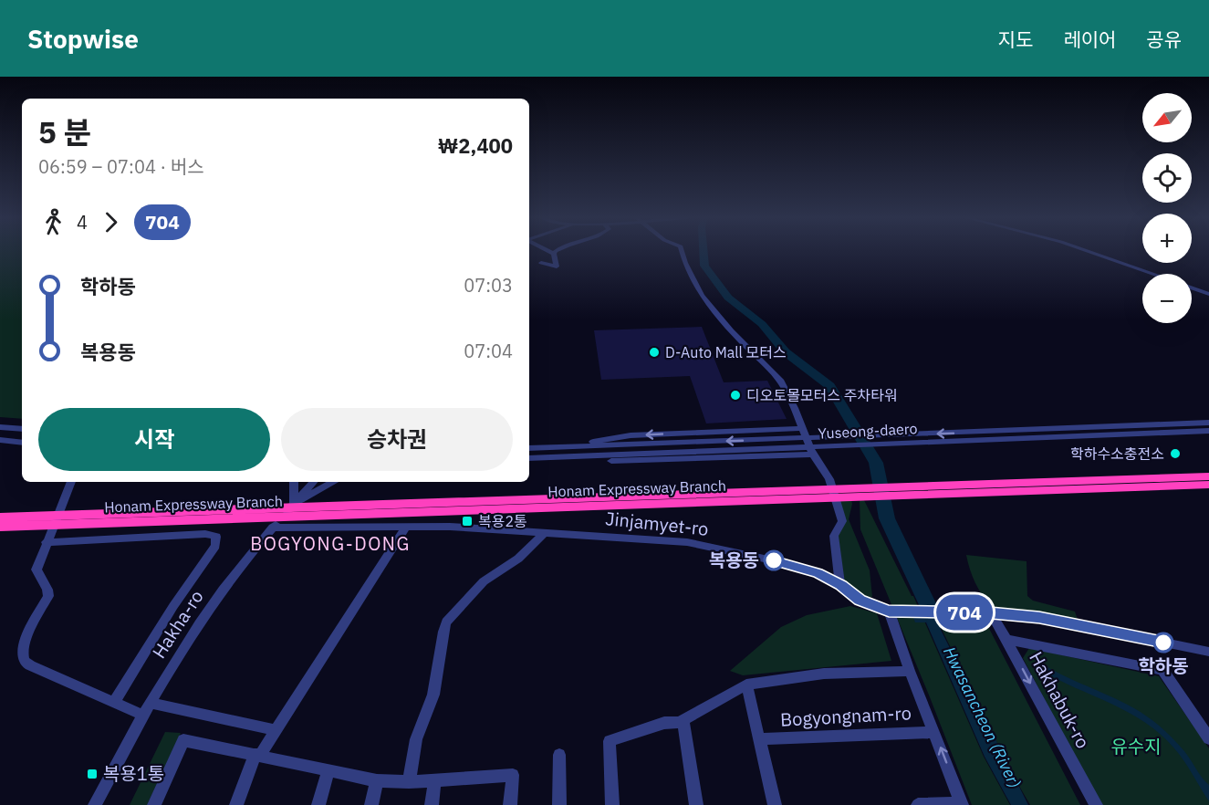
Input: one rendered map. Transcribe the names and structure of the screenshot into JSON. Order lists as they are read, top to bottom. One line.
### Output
{"streets":{"highway":["Honam Expressway Branch"],"street":["Yuseong-daero","Jinjamyet-ro","Hakha-ro","Hakhabuk-ro","Bogyongnam-ro"]},"crossings":[["Jinjamyet-ro","Hakha-ro"],["Jinjamyet-ro","Hakhabuk-ro"],["Jinjamyet-ro","Bogyongnam-ro"]],"one_way":["Hakhabuk-ro"],"districts":["BOGYONG-DONG"],"water":["Hwasancheon (River)"],"parks":["유수지"],"places":{"other":["D-Auto Mall 모터스","디오토몰모터스 주차타워","학하수소충전소","복용동","학하동"],"transit":["복용2통","복용1통"]},"lines":["bus line 704"],"north":"bottom left","page":{"header":"Stopwise","nav":["지도","레이어","공유"],"on_map":"704","map_buttons":["+","−"],"heading":["5 분","06:59 – 07:04 · 버스","₩2,400"],"legs":["4","704"],"list":[{"name":"학하동","value":"07:03"},{"name":"복용동","value":"07:04"}],"buttons":["시작","승차권"]}}
